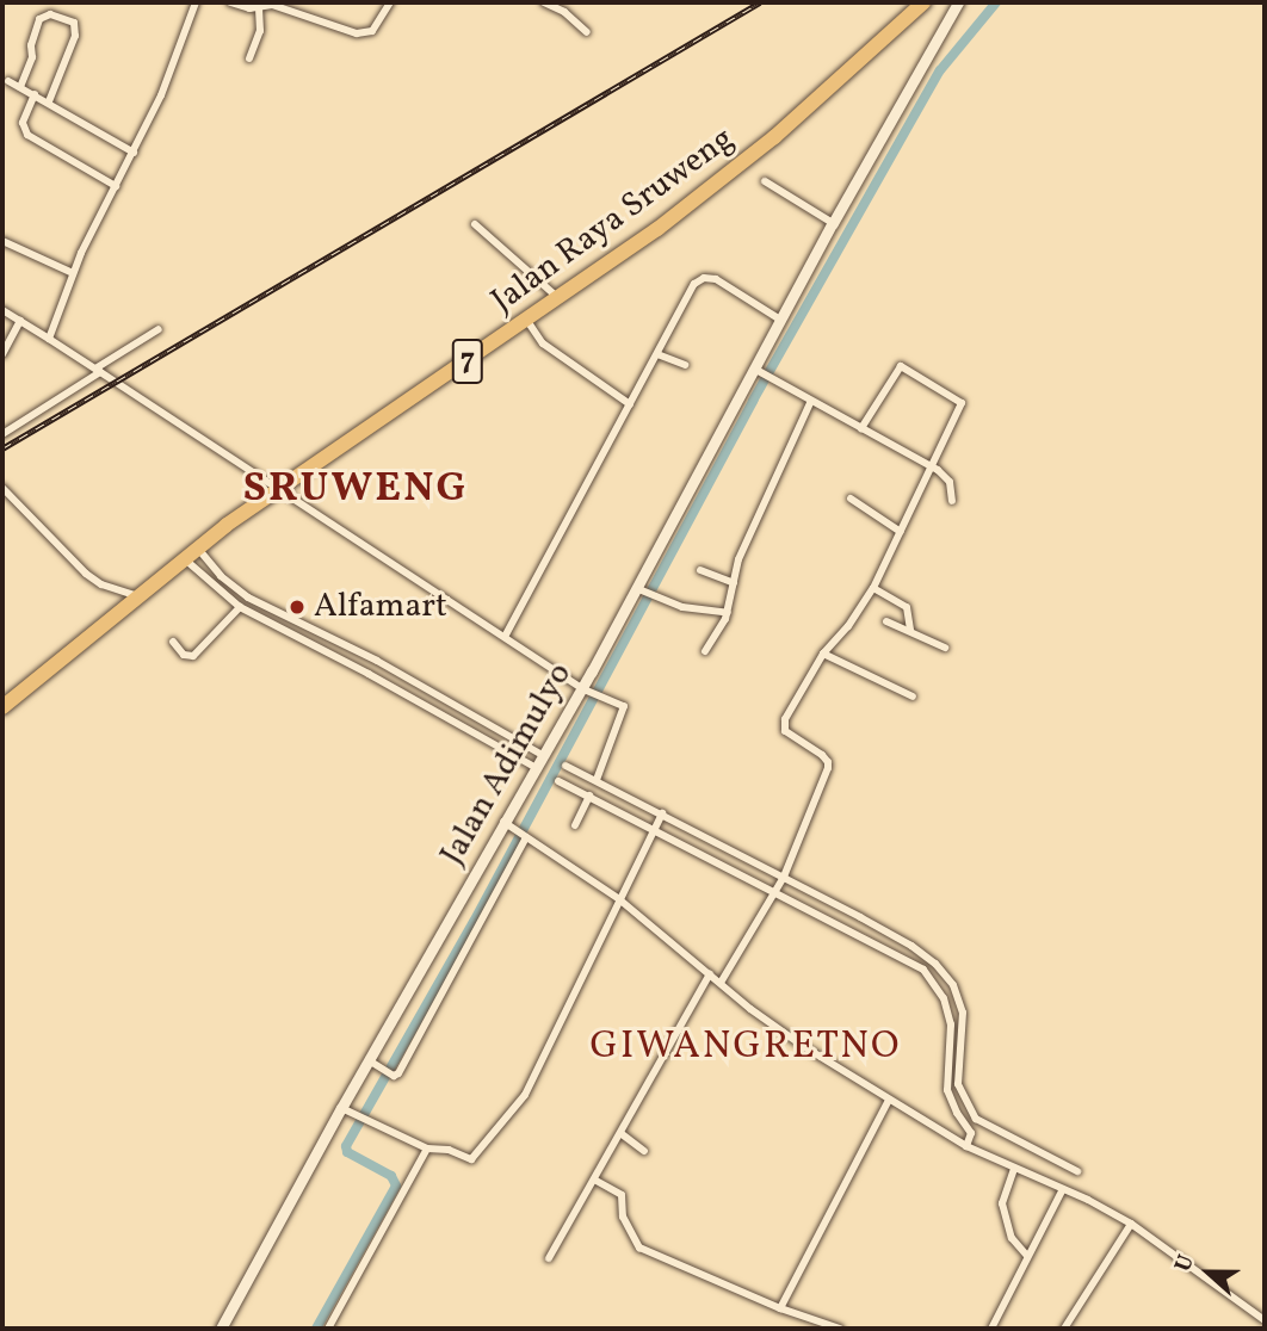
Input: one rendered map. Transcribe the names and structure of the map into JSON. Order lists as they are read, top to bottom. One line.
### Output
{"streets":{"highway":["Jalan Raya Sruweng","7"],"street":["Jalan Adimulyo"]},"districts":["SRUWENG","GIWANGRETNO"],"places":["Alfamart"],"north":"left"}
